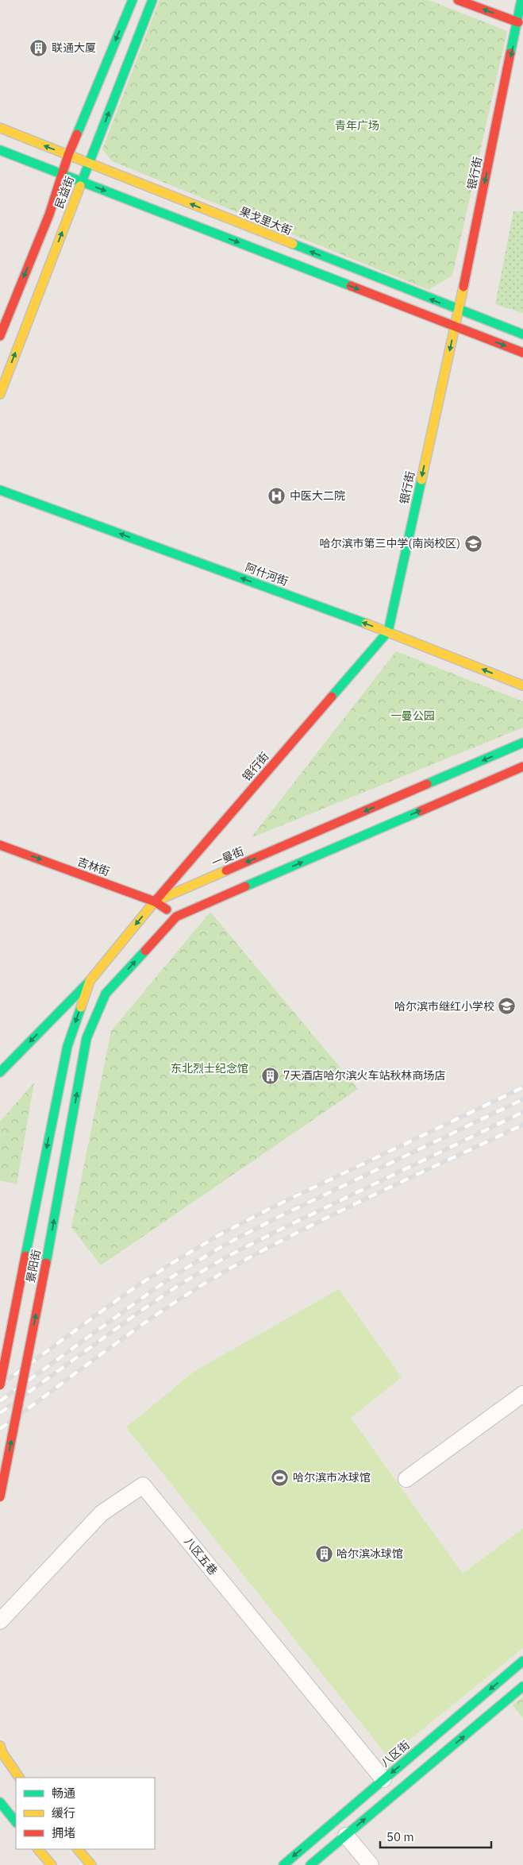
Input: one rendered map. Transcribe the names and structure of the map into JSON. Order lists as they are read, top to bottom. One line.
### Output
{"streets":{"main road":["银行街","民益街","果戈里大街","阿什河街","一曼街","吉林街","景阳街","八区街"],"street":["八区五巷"]},"crossings":[["银行街","果戈里大街"],["银行街","阿什河街"],["银行街","一曼街"],["银行街","吉林街"],["民益街","果戈里大街"],["一曼街","吉林街"],["一曼街","景阳街"],["吉林街","景阳街"],["八区五巷","八区街"]],"one_way":["银行街","阿什河街","吉林街"],"parks":["青年广场","一曼公园","东北烈士纪念馆"],"places":{"building":["联通大厦","7天酒店哈尔滨火车站秋林商场店","哈尔滨冰球馆"],"hospital":["中医大二院"],"school or university":["哈尔滨市第三中学(南岗校区)","哈尔滨市继红小学校"],"sports":["哈尔滨市冰球馆"]},"legend":["畅通","缓行","拥堵"],"scale_bar":"50 m"}
